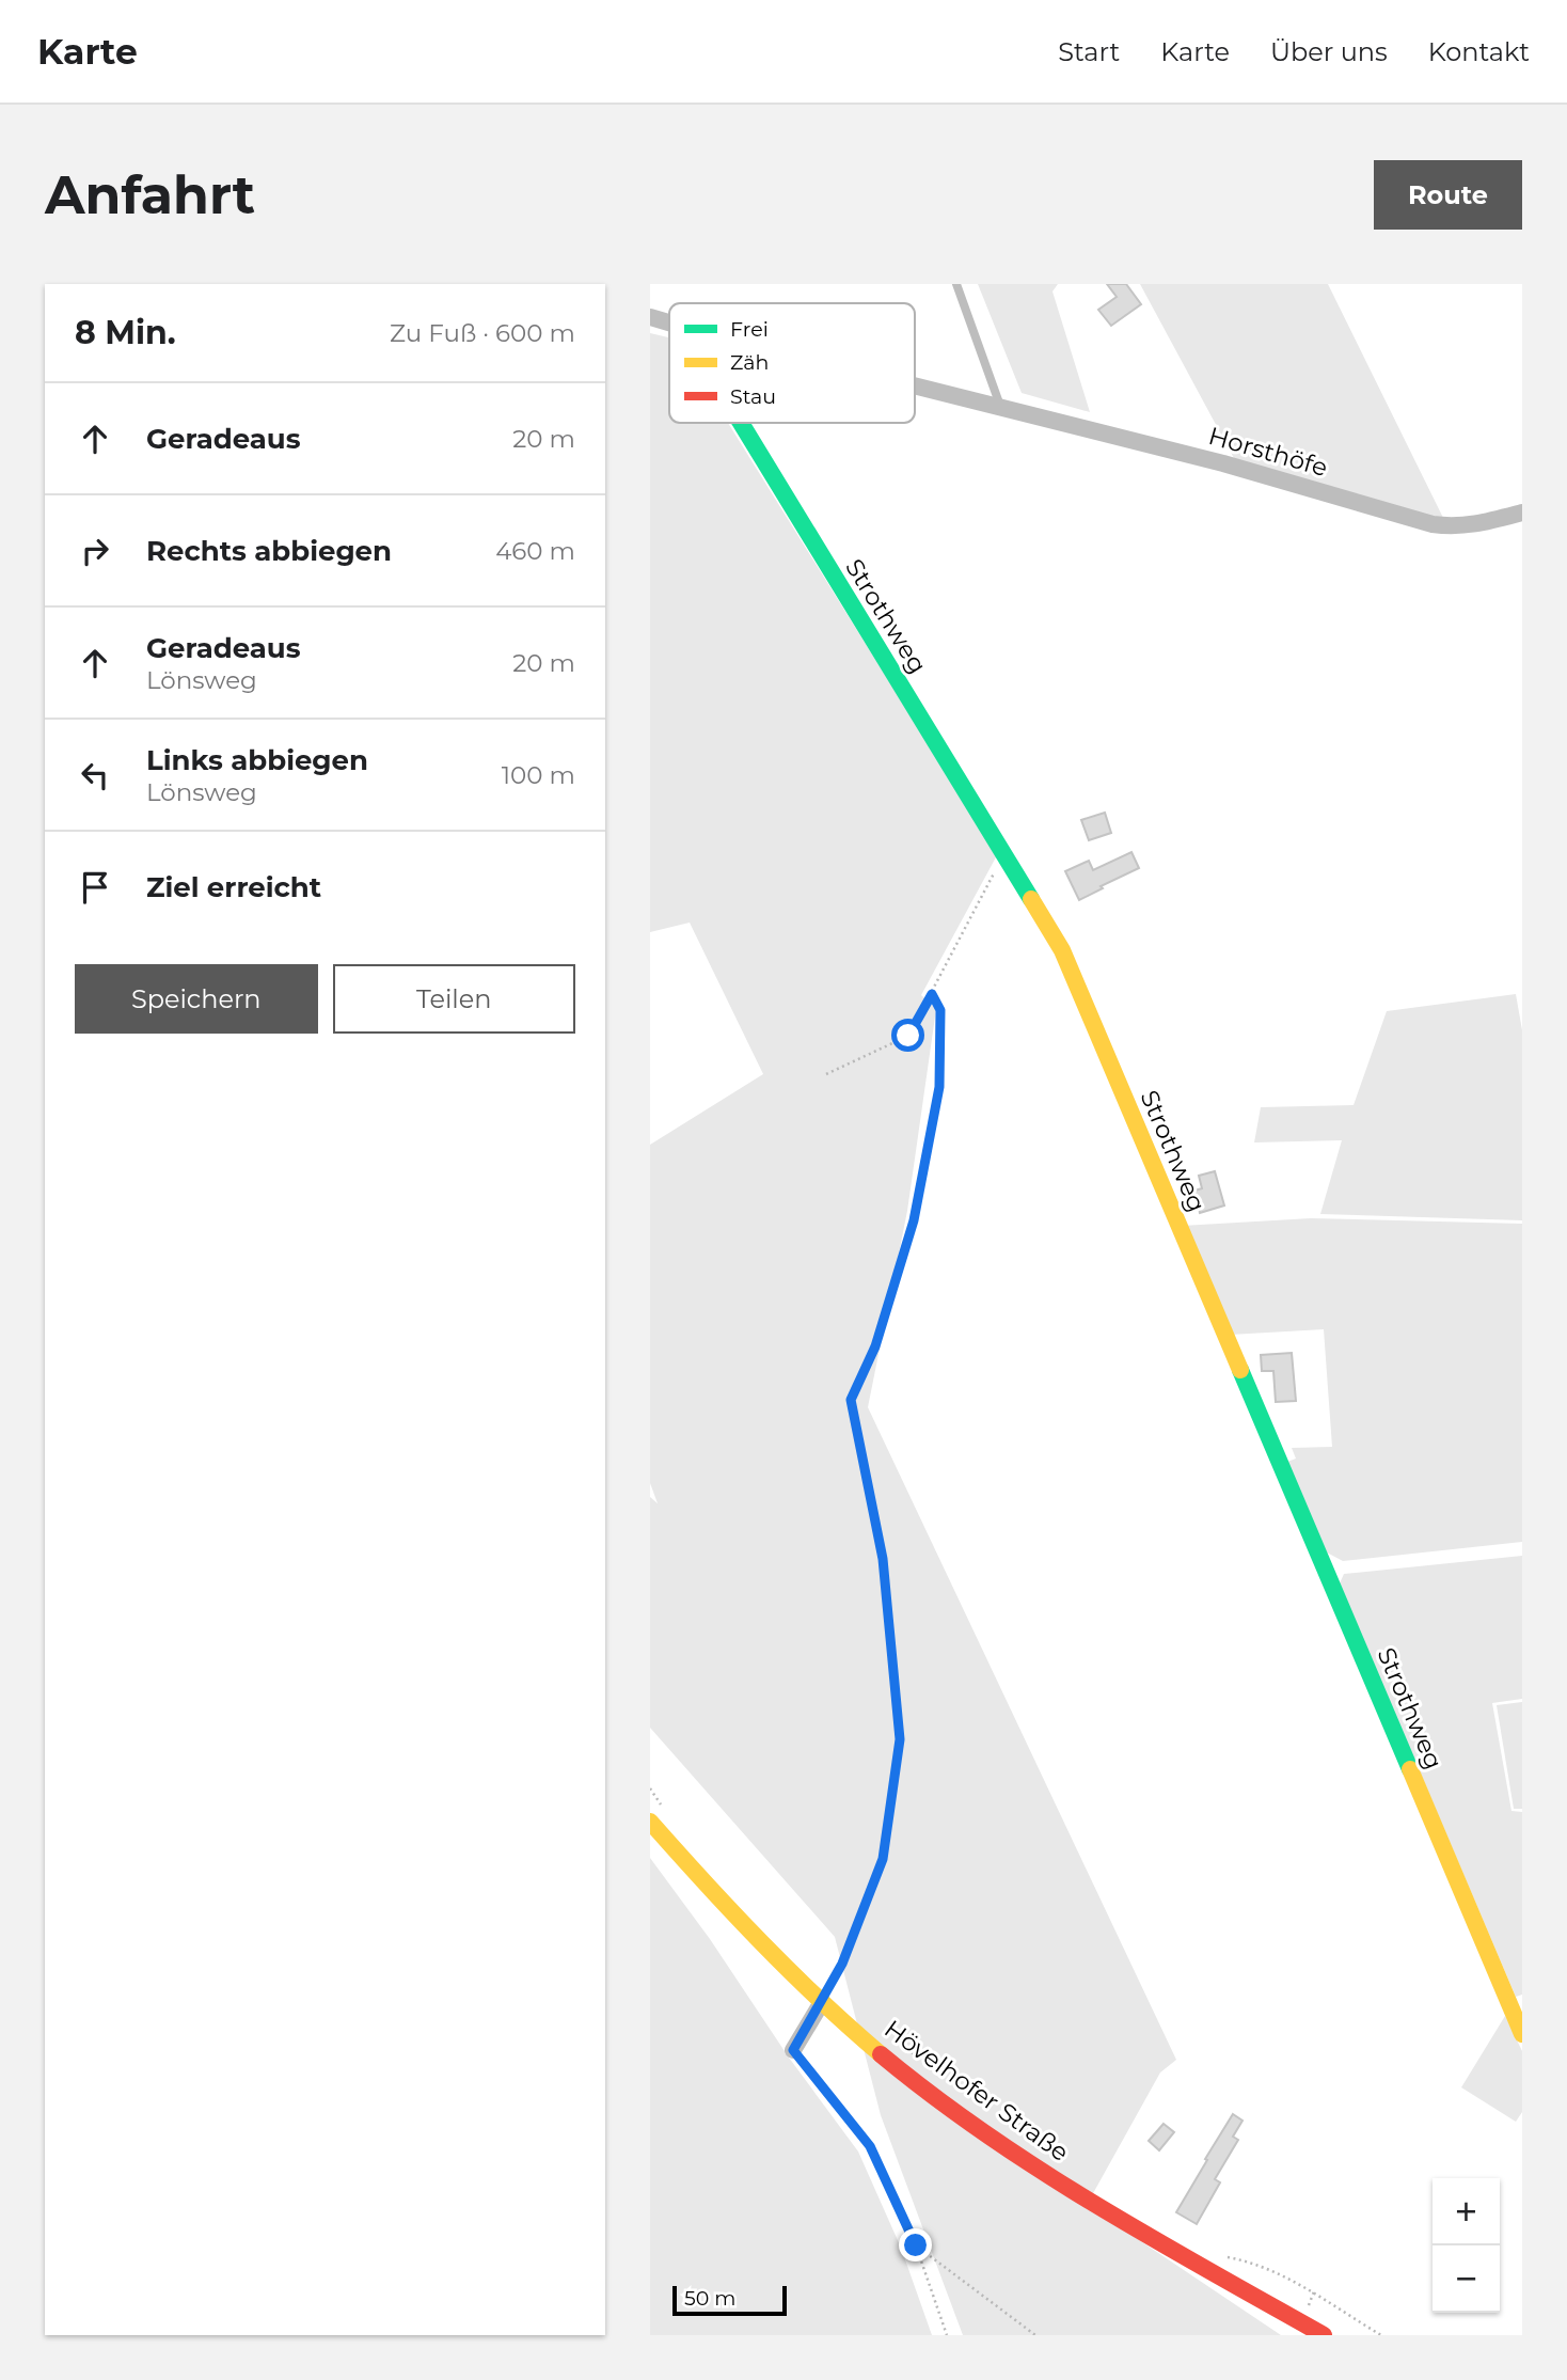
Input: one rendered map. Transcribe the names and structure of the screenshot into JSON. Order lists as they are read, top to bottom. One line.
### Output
{"streets":{"street":["Horsthöfe","Strothweg","Hövelhofer Straße"]},"legend":["Frei","Zäh","Stau"],"scale_bar":"50 m","page":{"header":"Karte","nav":["Start","Karte","Über uns","Kontakt"],"buttons":["Route",["Speichern","Teilen"]],"title":"Anfahrt","heading":["8 Min.","Zu Fuß · 600 m"],"list":[["Geradeaus","20 m"],["Rechts abbiegen","460 m"],["Geradeaus","Lönsweg","20 m"],["Links abbiegen","Lönsweg","100 m"],"Ziel erreicht"],"map_buttons":["+","−"],"scale":"50 m"}}
